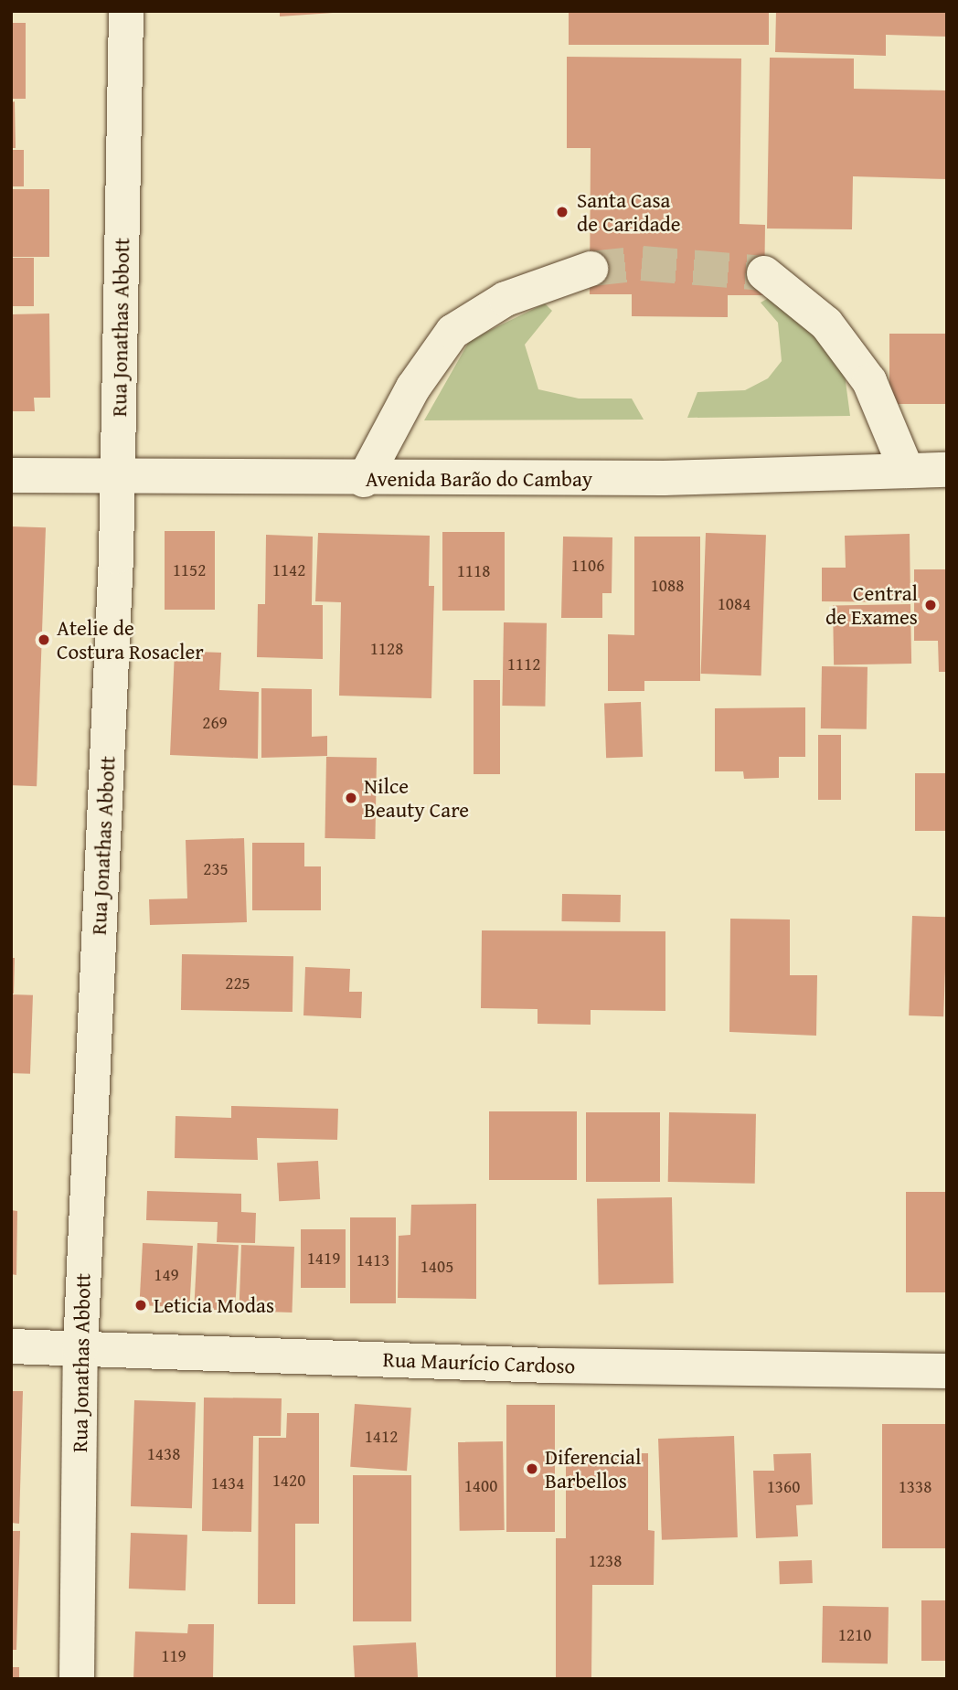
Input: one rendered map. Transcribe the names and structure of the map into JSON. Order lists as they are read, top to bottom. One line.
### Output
{"streets":{"street":["Rua Jonathas Abbott","Avenida Barão do Cambay","Rua Maurício Cardoso"]},"crossings":[["Rua Jonathas Abbott","Avenida Barão do Cambay"],["Rua Jonathas Abbott","Rua Maurício Cardoso"]],"places":["Santa Casa de Caridade","Central de Exames","Atelie de Costura Rosacler","Nilce Beauty Care","Leticia Modas","Diferencial Barbellos"],"house_numbers":["1106","1152","1142","1118","1088","1084","1128","1112","269","235","225","1419","1413","1405","149","1412","1438","1420","1434","1400","1360","1338","1238","1210","119"]}
